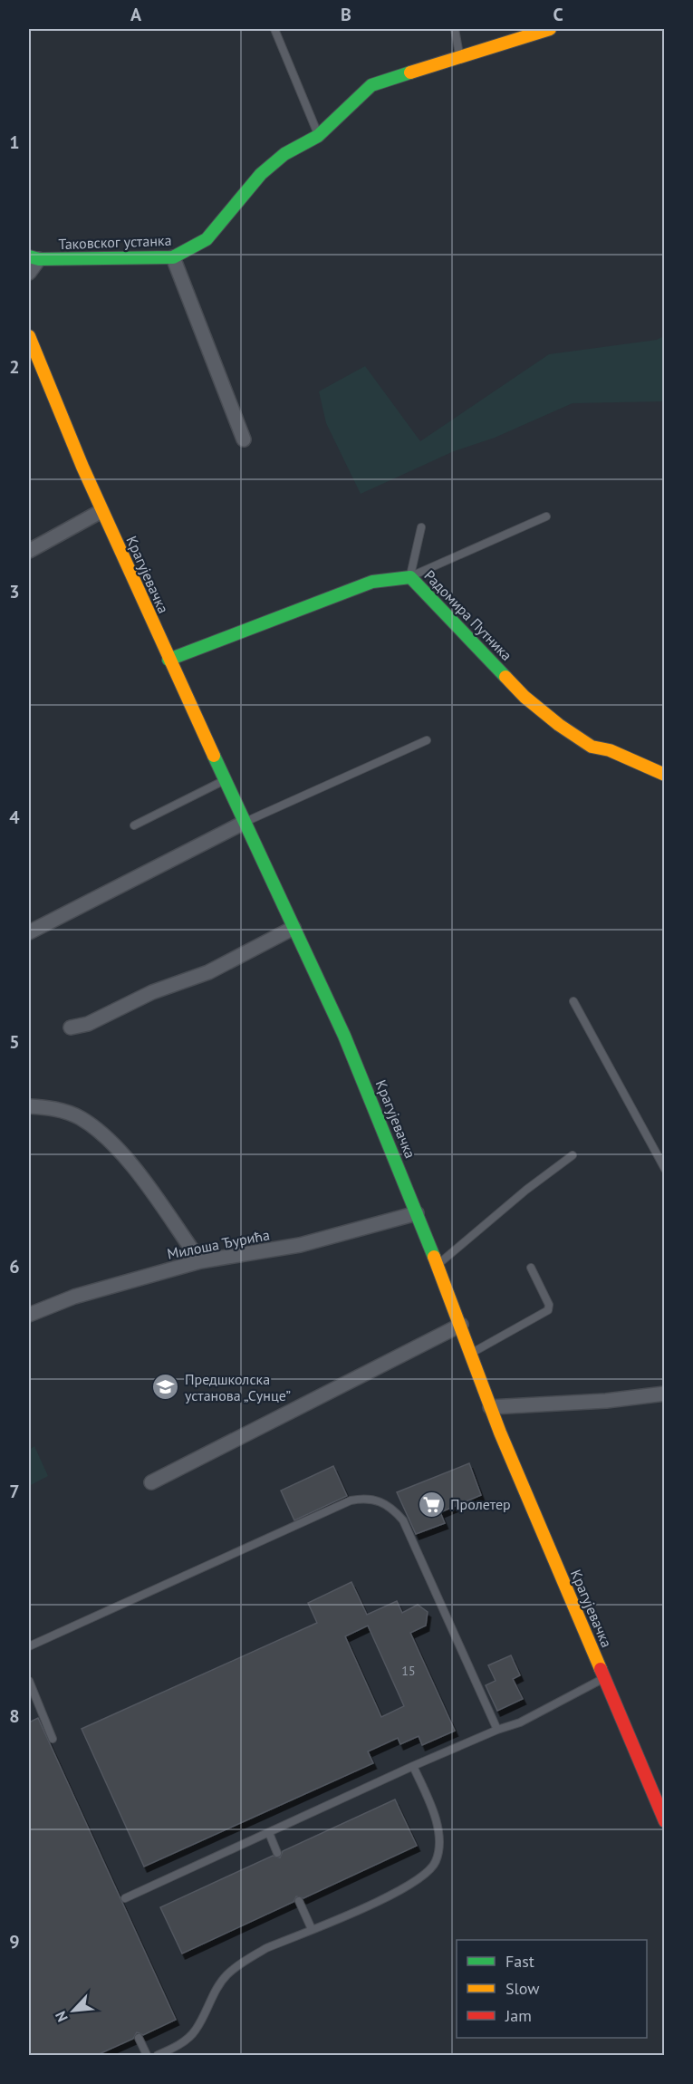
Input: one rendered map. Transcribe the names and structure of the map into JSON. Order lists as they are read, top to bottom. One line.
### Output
{"streets":{"main road":["Таковског устанка","Крагујевачка","Радомира Путника"],"street":["Милоша Ђурића"]},"crossings":[["Крагујевачка","Радомира Путника"],["Крагујевачка","Милоша Ђурића"]],"places":{"school or university":["Предшколска установа „Сунце”"],"supermarket":["Пролетер"]},"house_numbers":["15"],"legend":["Fast","Slow","Jam"],"north":"bottom left","grid":{"columns":["A","B","C"],"rows":["1","2","3","4","5","6","7","8","9"]}}
